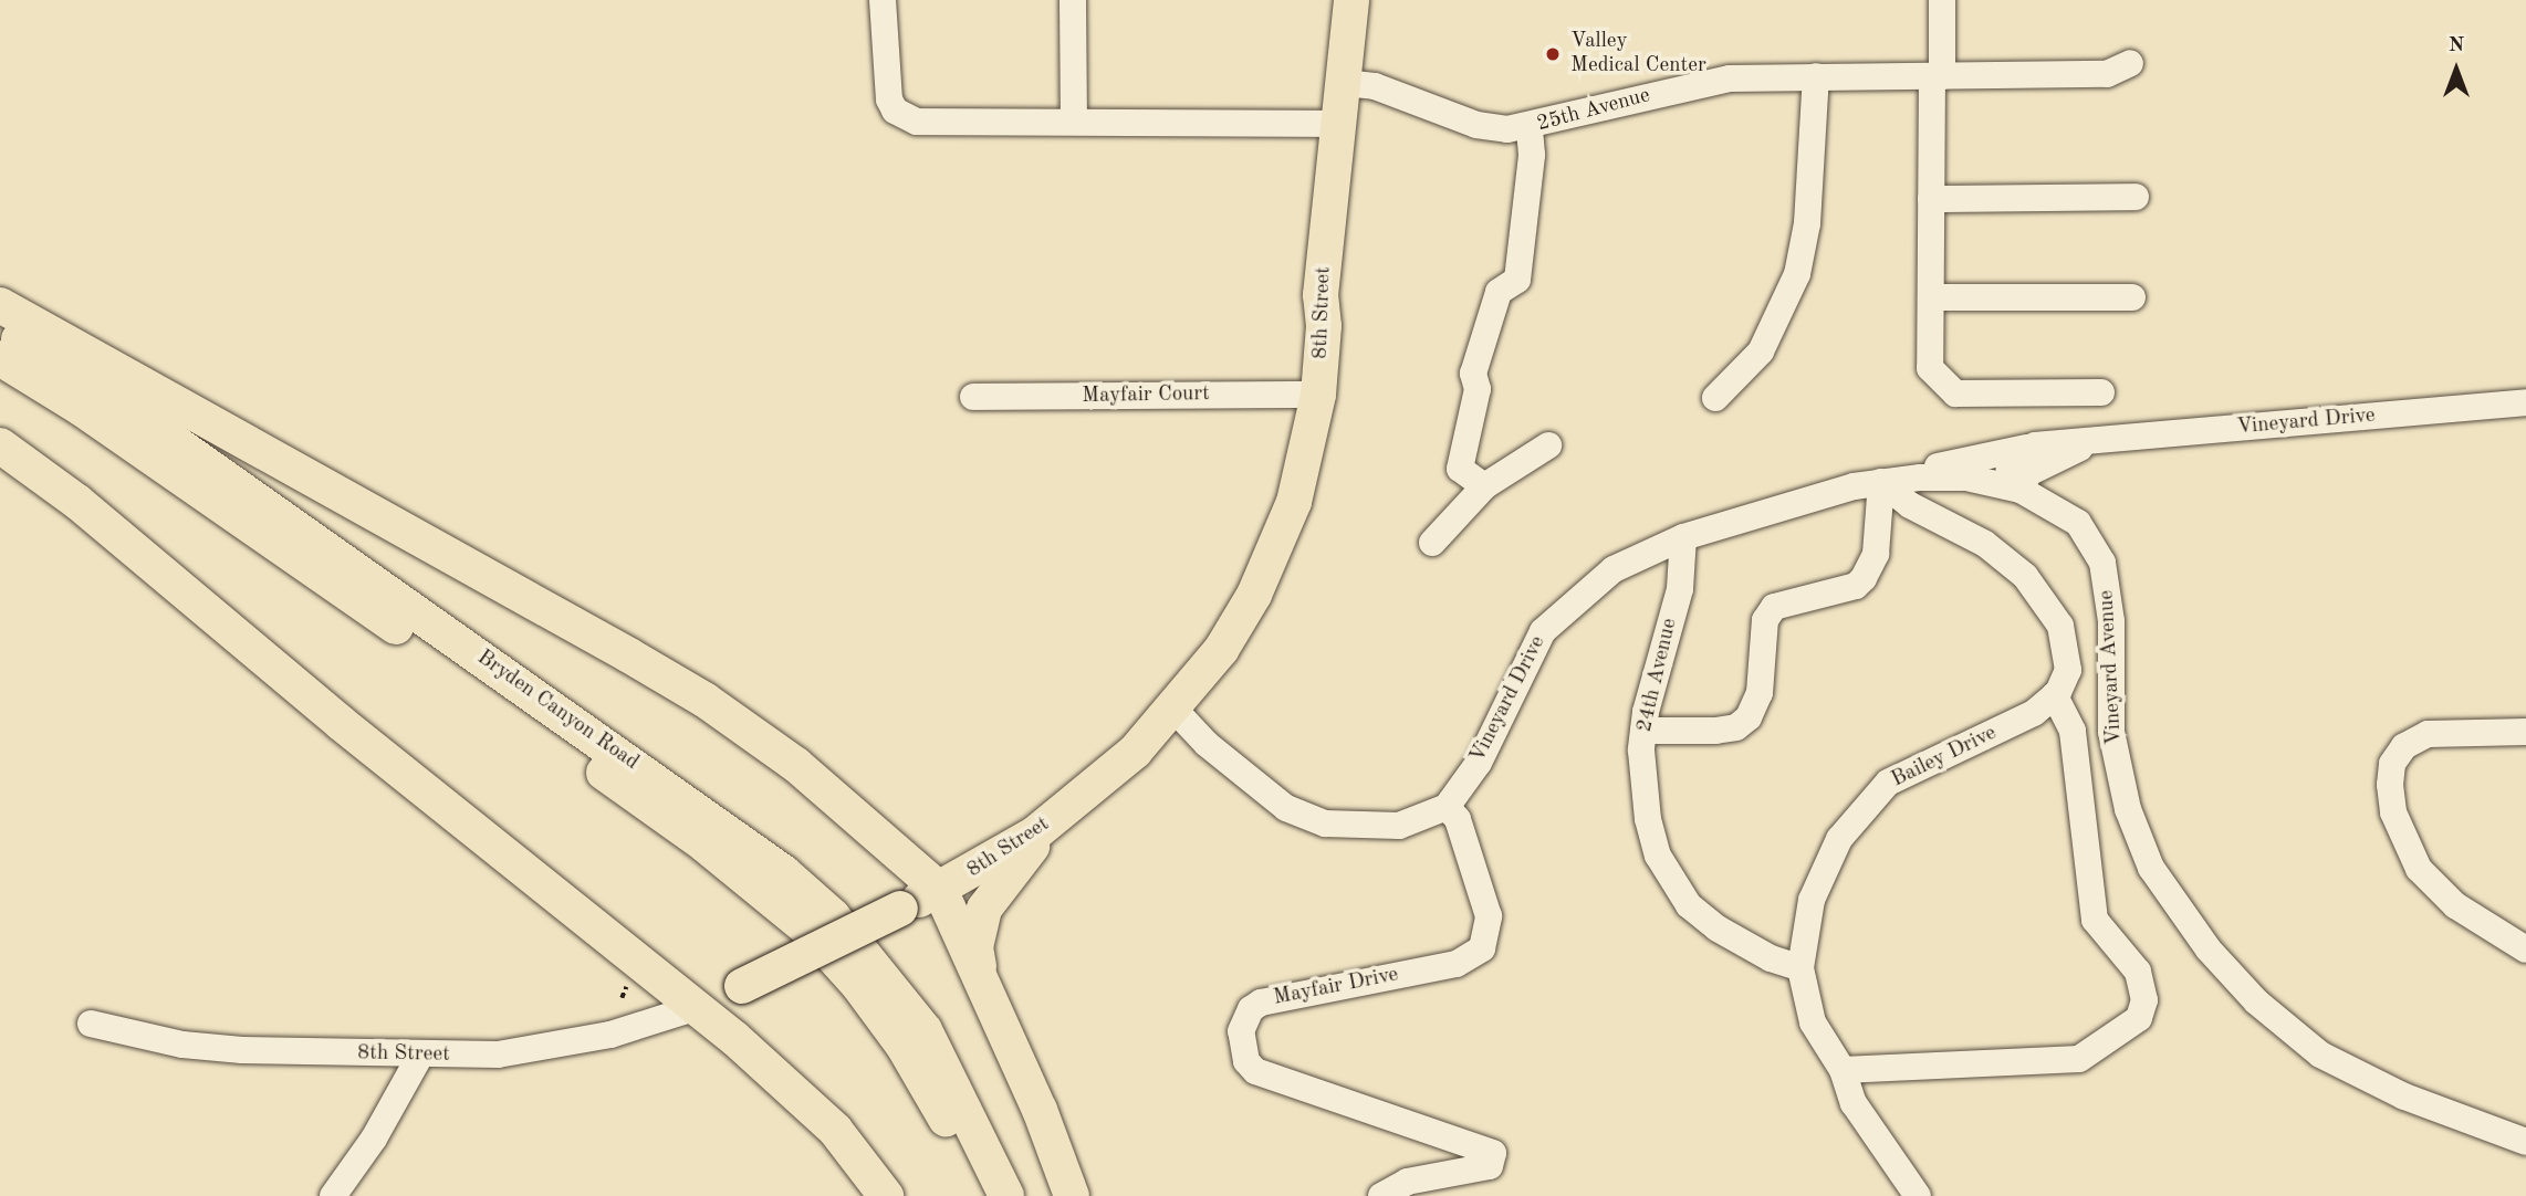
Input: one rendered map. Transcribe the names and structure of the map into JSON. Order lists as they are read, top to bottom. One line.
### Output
{"streets":{"main road":["8th Street","Bryden Canyon Road"],"street":["25th Avenue","Mayfair Court","Vineyard Drive","Vineyard Avenue","24th Avenue","Bailey Drive","Mayfair Drive"]},"crossings":[["25th Avenue","8th Street"],["8th Street","Mayfair Court"],["Vineyard Drive","Vineyard Avenue"],["Vineyard Drive","24th Avenue"],["Vineyard Drive","Mayfair Drive"],["24th Avenue","Bailey Drive"]],"places":["Valley Medical Center"],"north":"top"}
